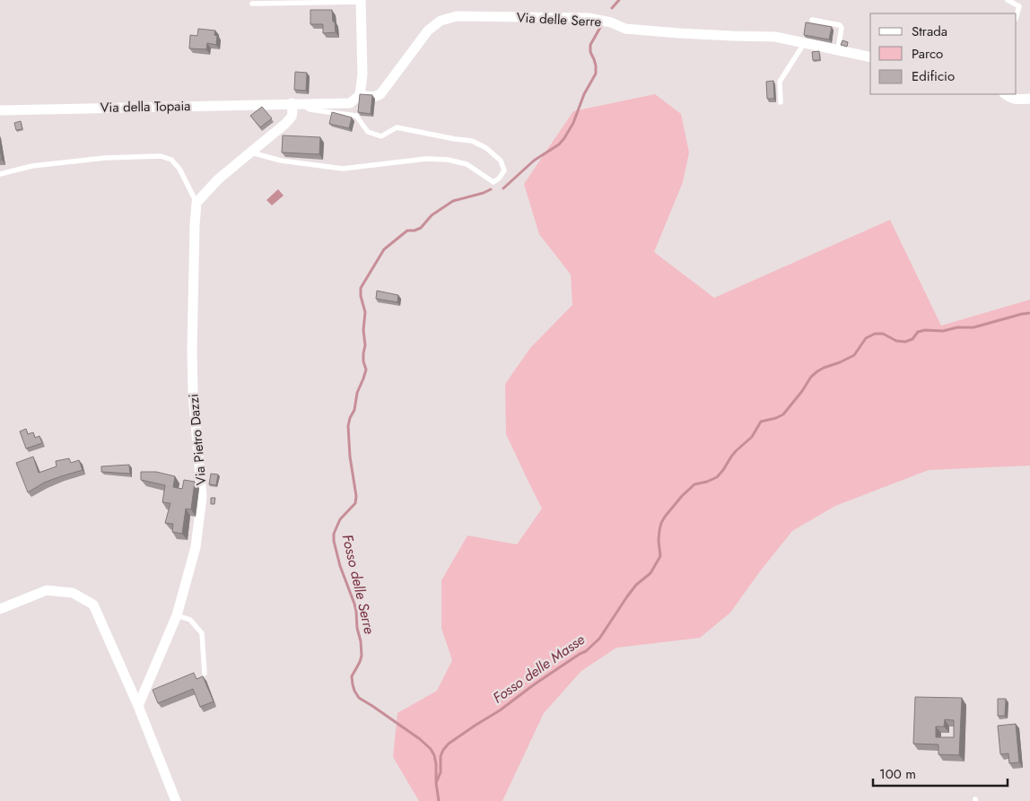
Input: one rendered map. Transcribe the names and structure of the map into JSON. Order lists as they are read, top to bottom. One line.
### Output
{"streets":{"street":["Via delle Serre","Via della Topaia","Via Pietro Dazzi"]},"crossings":[["Via delle Serre","Via della Topaia"]],"water":["Fosso delle Serre","Fosso delle Masse"],"legend":["Strada","Parco","Edificio"],"scale_bar":"100 m"}
